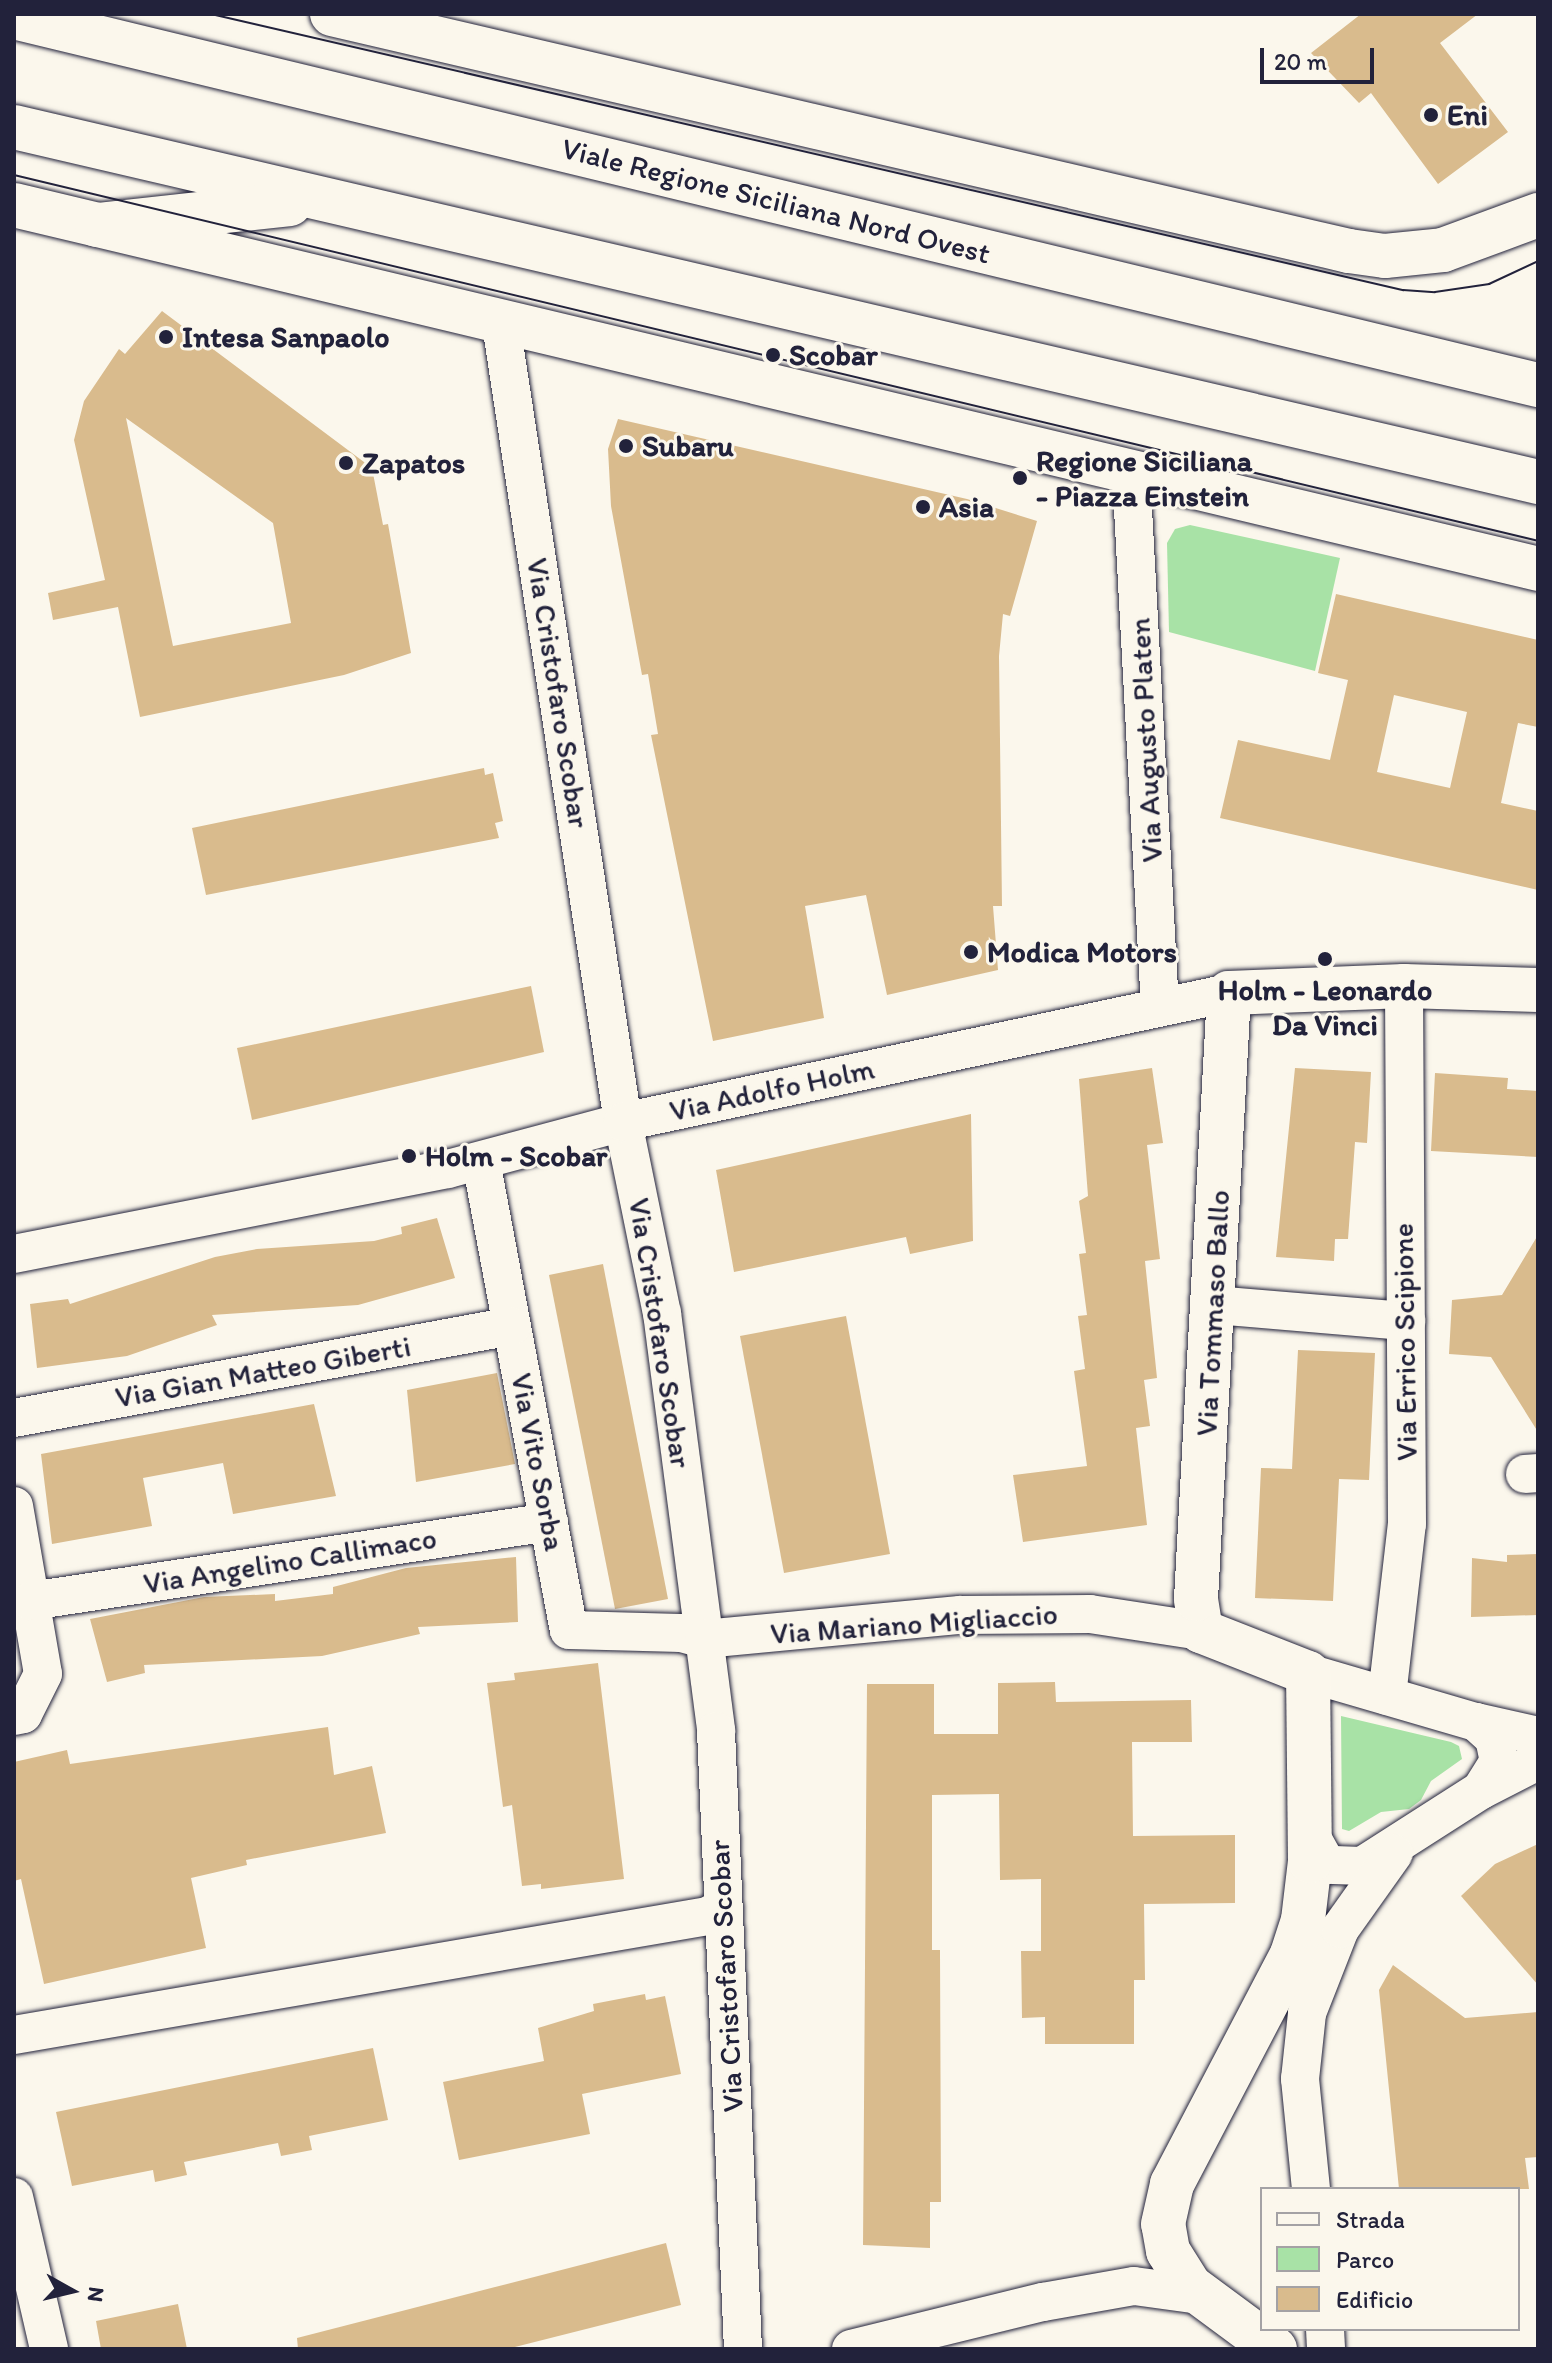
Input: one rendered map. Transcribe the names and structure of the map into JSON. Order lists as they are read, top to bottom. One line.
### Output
{"streets":{"street":["Viale Regione Siciliana Nord Ovest","Via Cristofaro Scobar","Via Augusto Platen","Via Adolfo Holm","Via Tommaso Ballo","Via Errico Scipione","Via Gian Matteo Giberti","Via Vito Sorba","Via Angelino Callimaco","Via Mariano Migliaccio"]},"crossings":[["Via Cristofaro Scobar","Via Adolfo Holm"],["Via Cristofaro Scobar","Via Vito Sorba"],["Via Cristofaro Scobar","Via Mariano Migliaccio"],["Via Augusto Platen","Via Adolfo Holm"],["Via Adolfo Holm","Via Tommaso Ballo"],["Via Adolfo Holm","Via Errico Scipione"],["Via Adolfo Holm","Via Vito Sorba"],["Via Tommaso Ballo","Via Mariano Migliaccio"],["Via Gian Matteo Giberti","Via Vito Sorba"],["Via Vito Sorba","Via Angelino Callimaco"],["Via Vito Sorba","Via Mariano Migliaccio"]],"places":["Eni","Intesa Sanpaolo","Scobar","Subaru","Zapatos","Regione Siciliana - Piazza Einstein","Asia","Modica Motors","Holm - Leonardo Da Vinci","Holm - Scobar"],"legend":["Strada","Parco","Edificio"],"scale_bar":"20 m","north":"right"}
